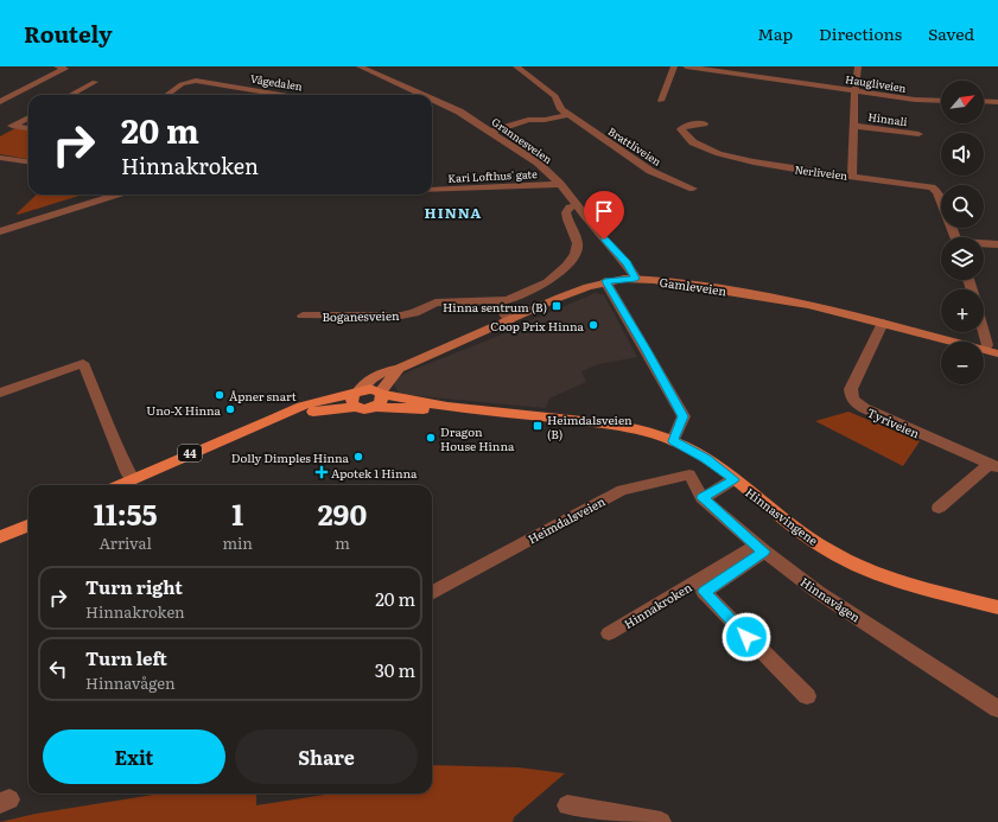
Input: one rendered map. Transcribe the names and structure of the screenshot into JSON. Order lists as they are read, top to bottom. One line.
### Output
{"streets":{"main road":["44","Hinnasvingene"],"street":["Vågedalen","Haugliveien","Hinnali","Grannesveien","Brattliveien","Nerliveien","Kari Lofthus' gate","Gamleveien","Boganesveien","Tyriveien","Heimdalsveien","Hinnavågen","Hinnakroken"]},"crossings":[["Haugliveien","Hinnali"],["Hinnali","Nerliveien"],["Grannesveien","Kari Lofthus' gate"],["Grannesveien","Gamleveien"],["Grannesveien","Boganesveien"],["Gamleveien","Tyriveien"],["Gamleveien","44"],["Gamleveien","Hinnasvingene"],["44","Hinnasvingene"],["Heimdalsveien","Hinnavågen"],["Hinnavågen","Hinnakroken"]],"districts":["HINNA"],"places":{"transit":["Hinna sentrum (B)","Heimdalsveien (B)"],"other":["Coop Prix Hinna","Åpner snart","Uno-X Hinna","Dragon House Hinna","Dolly Dimples Hinna"],"health":["Apotek 1 Hinna"]},"north":"top right","page":{"header":"Routely","nav":["Map","Directions","Saved"],"map_buttons":["+","−"],"turn":["20 m","Hinnakroken"],"eta":["11:55","Arrival","1","min","290","m"],"list":[{"name":"Turn right","note":"Hinnakroken","value":"20 m"},{"name":"Turn left","note":"Hinnavågen","value":"30 m"}],"buttons":["Exit","Share"]}}
